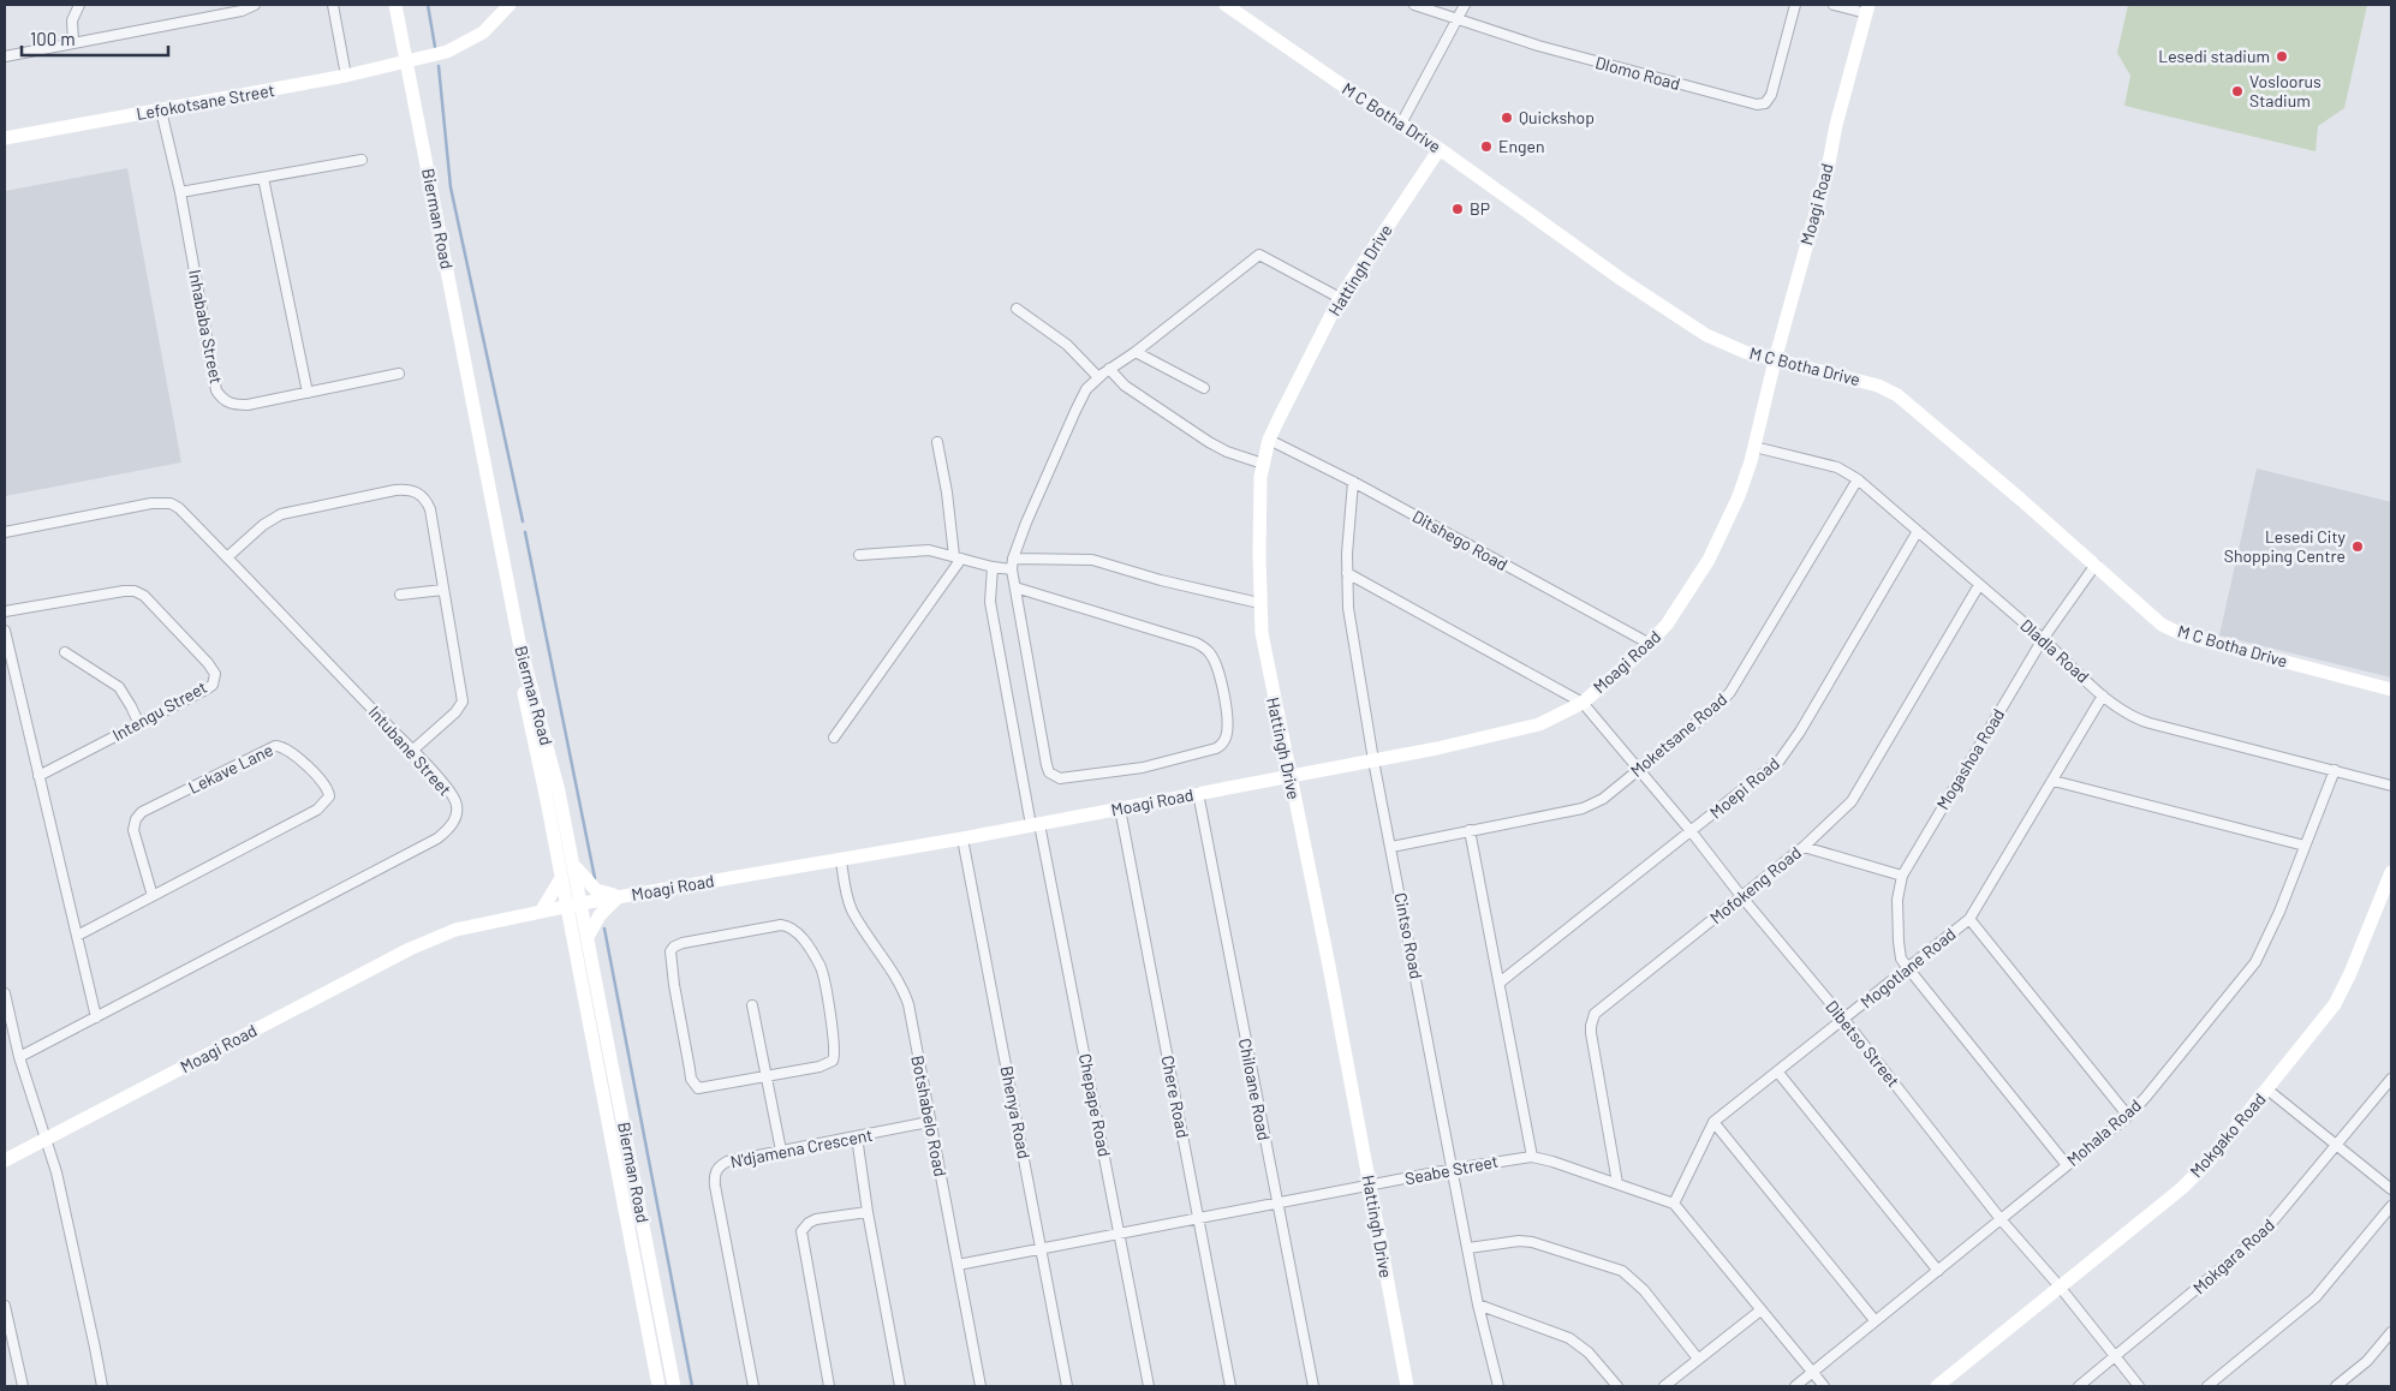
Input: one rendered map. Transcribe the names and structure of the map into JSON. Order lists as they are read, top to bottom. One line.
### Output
{"streets":{"street":["Dlomo Road","Lefokotsane Street","M C Botha Drive","Moagi Road","Bierman Road","Hattingh Drive","Inhababa Street","Ditshego Road","Dladla Road","Intengu Street","Moketsane Road","Intubane Street","Mogashoa Road","Lekave Lane","Moepi Road","Mofokeng Road","Cintso Road","Mogotlane Road","Dibetso Street","Chiloane Road","Chere Road","Chepape Road","Bhenya Road","Botshabelo Road","Mohala Road","Mokgako Road","N'djamena Crescent","Seabe Street","Mokgara Road"]},"crossings":[["Lefokotsane Street","Bierman Road"],["Lefokotsane Street","Inhababa Street"],["M C Botha Drive","Moagi Road"],["M C Botha Drive","Hattingh Drive"],["M C Botha Drive","Mogashoa Road"],["Moagi Road","Bierman Road"],["Moagi Road","Hattingh Drive"],["Moagi Road","Ditshego Road"],["Moagi Road","Dladla Road"],["Moagi Road","Cintso Road"],["Moagi Road","Dibetso Street"],["Moagi Road","Chiloane Road"],["Moagi Road","Chere Road"],["Moagi Road","Chepape Road"],["Moagi Road","Bhenya Road"],["Moagi Road","Botshabelo Road"],["Hattingh Drive","Ditshego Road"],["Hattingh Drive","Seabe Street"],["Ditshego Road","Cintso Road"],["Dladla Road","Moketsane Road"],["Dladla Road","Mogashoa Road"],["Dladla Road","Moepi Road"],["Dladla Road","Mofokeng Road"],["Dladla Road","Mogotlane Road"],["Dladla Road","Mohala Road"],["Moketsane Road","Cintso Road"],["Moketsane Road","Dibetso Street"],["Mogashoa Road","Mogotlane Road"],["Mogashoa Road","Mohala Road"],["Moepi Road","Dibetso Street"],["Mofokeng Road","Dibetso Street"],["Mofokeng Road","Seabe Street"],["Cintso Road","Seabe Street"],["Mogotlane Road","Dibetso Street"],["Mogotlane Road","Seabe Street"],["Dibetso Street","Mohala Road"],["Dibetso Street","Mokgako Road"],["Dibetso Street","Mokgara Road"],["Chiloane Road","Seabe Street"],["Chere Road","Seabe Street"],["Chepape Road","Seabe Street"],["Bhenya Road","Seabe Street"],["Botshabelo Road","N'djamena Crescent"],["Botshabelo Road","Seabe Street"]],"places":["Lesedi stadium","Vosloorus Stadium","Quickshop","Engen","BP","Lesedi City Shopping Centre"],"scale_bar":"100 m"}
